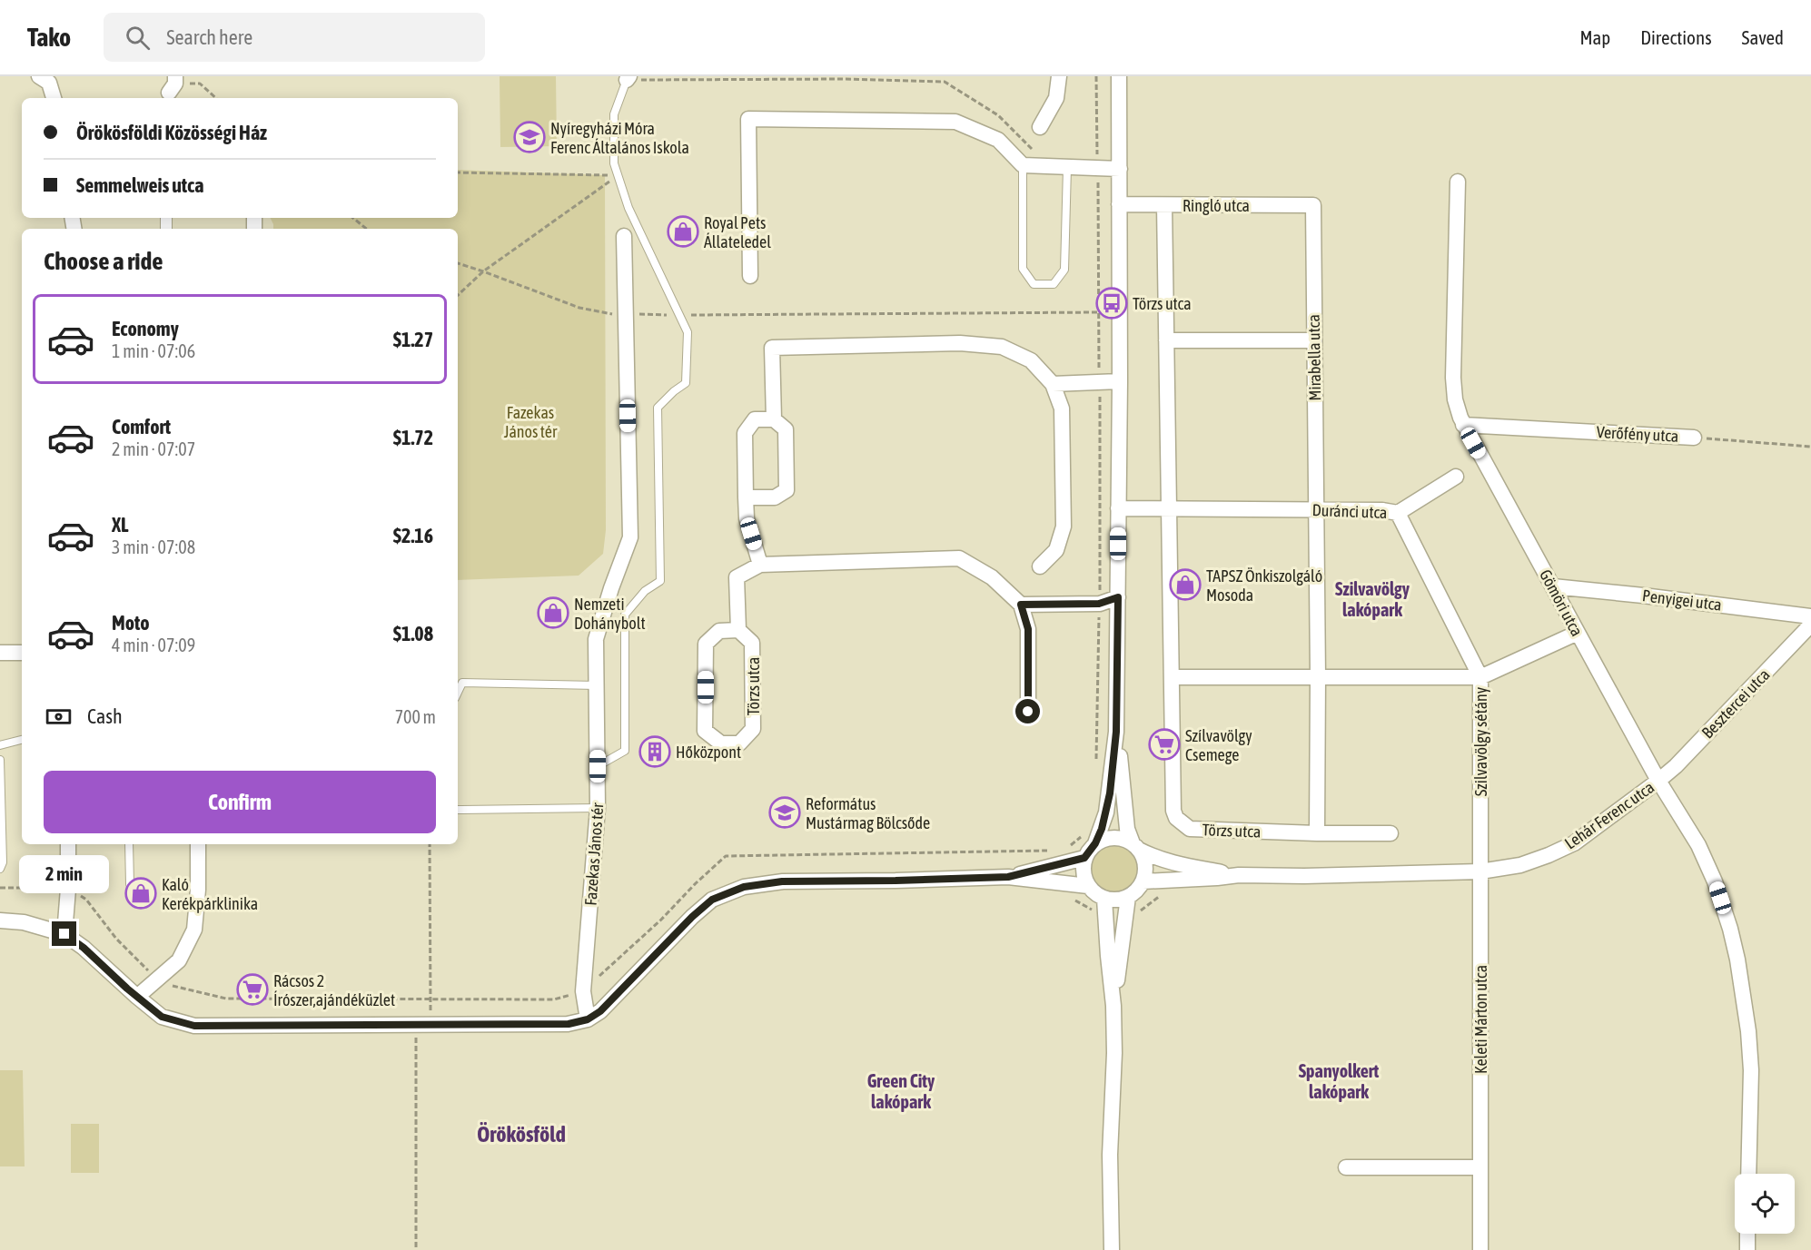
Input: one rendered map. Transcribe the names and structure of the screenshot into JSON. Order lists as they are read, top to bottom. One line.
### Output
{"streets":{"street":["Ringló utca","Mirabella utca","Verőfény utca","Duránci utca","Penyigei utca","Gömöri utca","Törzs utca","Besztercei utca","Szilvavölgy sétány","Lehár Ferenc utca","Fazekas János tér","Keleti Márton utca"]},"crossings":[["Ringló utca","Mirabella utca"],["Ringló utca","Törzs utca"],["Mirabella utca","Duránci utca"],["Mirabella utca","Szilvavölgy sétány"],["Verőfény utca","Gömöri utca"],["Duránci utca","Törzs utca"],["Duránci utca","Szilvavölgy sétány"],["Penyigei utca","Gömöri utca"],["Gömöri utca","Besztercei utca"],["Gömöri utca","Lehár Ferenc utca"],["Törzs utca","Szilvavölgy sétány"],["Besztercei utca","Lehár Ferenc utca"],["Szilvavölgy sétány","Lehár Ferenc utca"],["Szilvavölgy sétány","Keleti Márton utca"],["Lehár Ferenc utca","Keleti Márton utca"]],"districts":["Szilvavölgy lakópark","Spanyolkert lakópark","Green City lakópark","Örökösföld"],"parks":["Fazekas János tér"],"places":{"school or university":["Nyíregyházi Móra Ferenc Általános Iskola","Református Mustármag Bölcsőde"],"shop":["Royal Pets Állateledel","TAPSZ Önkiszolgáló Mosoda","Nemzeti Dohánybolt","Kaló Kerékpárklinika"],"bus stop":["Törzs utca"],"supermarket":["Szílvavölgy Csemege","Rácsos 2 Írószer,ajándéküzlet"],"building":["Hőközpont"]},"page":{"header":"Tako","search":"Search here","nav":["Map","Directions","Saved"],"banner":["Örökösföldi Közösségi Ház","Semmelweis utca"],"heading":"Choose a ride","list":[{"name":"Economy","note":"1 min · 07:06","value":"$1.27"},{"name":"Comfort","note":"2 min · 07:07","value":"$1.72"},{"name":"XL","note":"3 min · 07:08","value":"$2.16"},{"name":"Moto","note":"4 min · 07:09","value":"$1.08"}],"pay":["Cash","700 m"],"buttons":"Confirm","bubble":"2 min"}}
